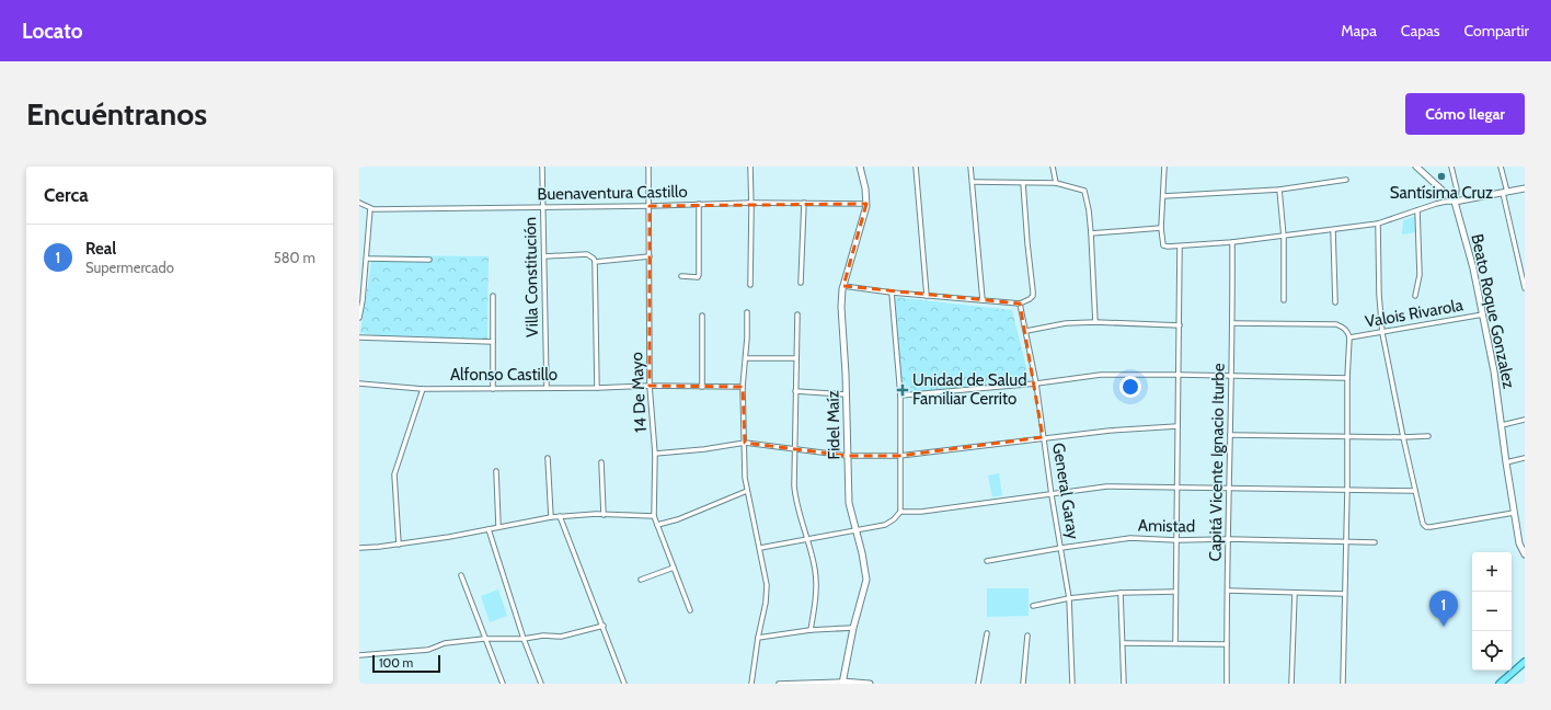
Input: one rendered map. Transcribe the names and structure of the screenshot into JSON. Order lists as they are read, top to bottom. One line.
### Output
{"streets":{"street":["Buenaventura Castillo","Villa Constitución","Beato Roque Gonzalez","Valois Rivarola","Alfonso Castillo","14 De Mayo","Fidel Maíz","Capitá Vicente Ignacio Iturbe","General Garay","Amistad"]},"crossings":[["Buenaventura Castillo","Villa Constitución"],["Buenaventura Castillo","14 De Mayo"],["Buenaventura Castillo","Fidel Maíz"],["Villa Constitución","Alfonso Castillo"],["Beato Roque Gonzalez","Valois Rivarola"],["Alfonso Castillo","14 De Mayo"],["Capitá Vicente Ignacio Iturbe","Amistad"],["General Garay","Amistad"]],"places":{"other":["Santísima Cruz"],"health":["Unidad de Salud Familiar Cerrito"]},"scale_bar":"100 m","page":{"header":"Locato","nav":["Mapa","Capas","Compartir"],"buttons":"Cómo llegar","title":"Encuéntranos","heading":"Cerca","list":[{"mark":"1","name":"Real","note":"Supermercado","value":"580 m"}],"map_buttons":["+","−"],"pins":"1","scale":"100 m"}}
